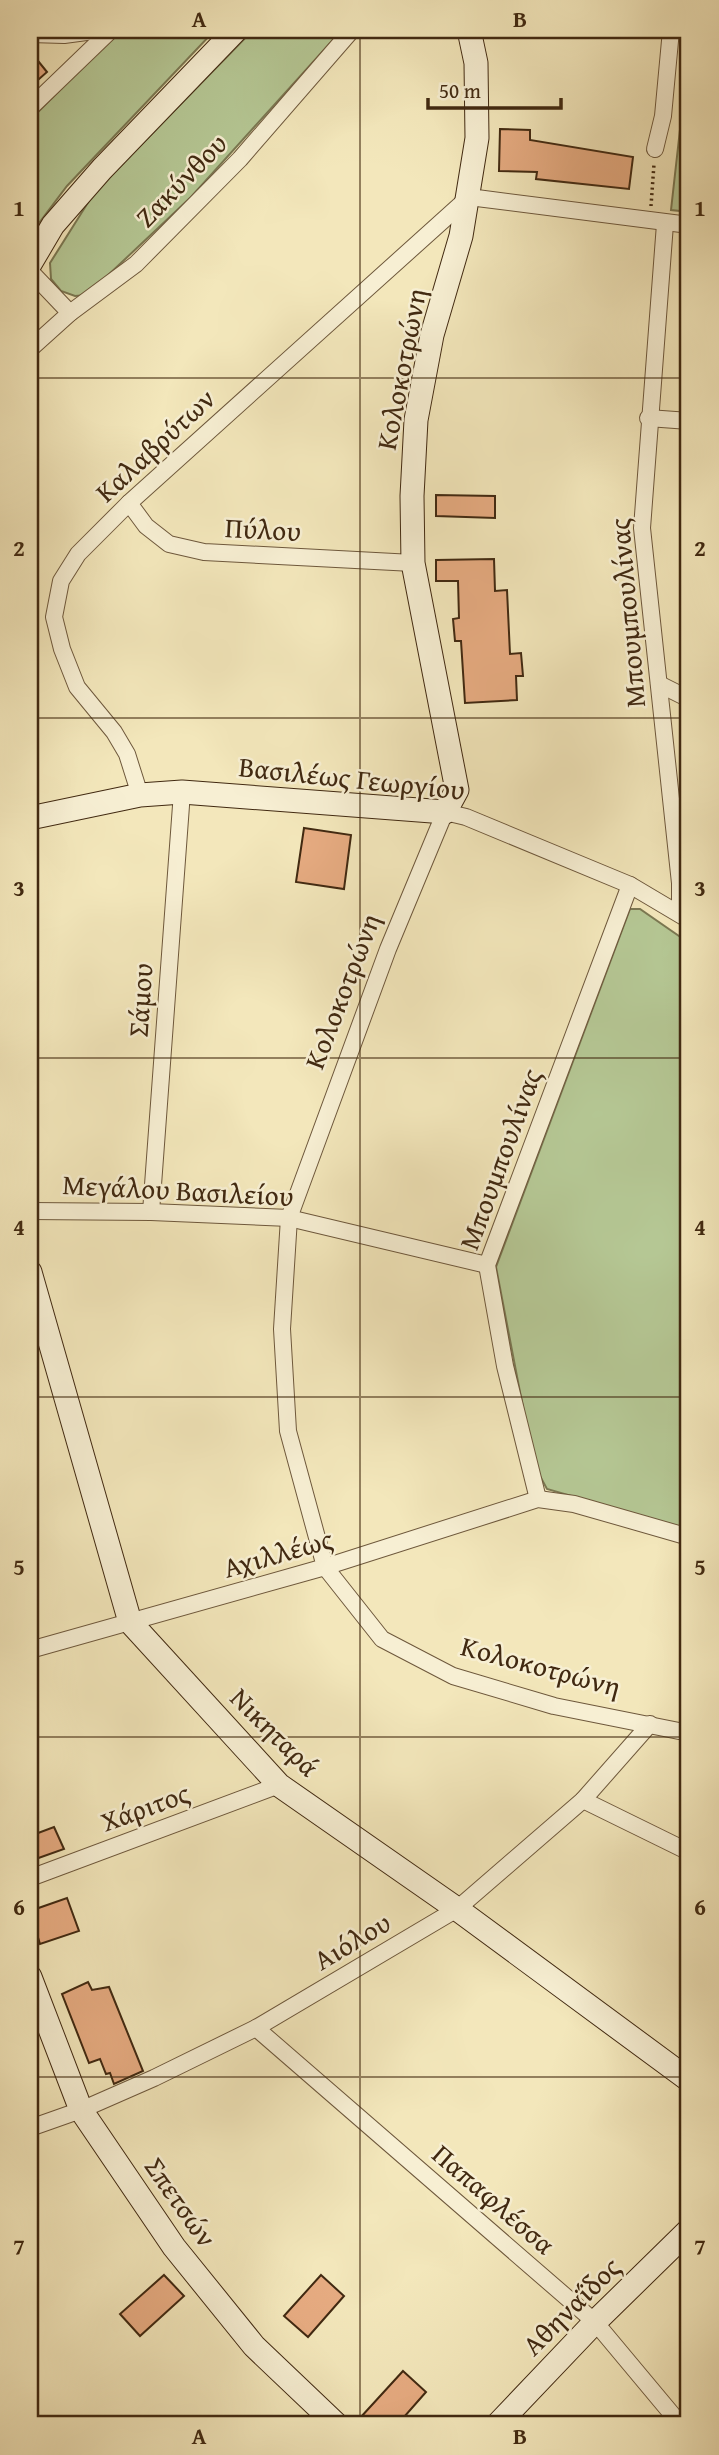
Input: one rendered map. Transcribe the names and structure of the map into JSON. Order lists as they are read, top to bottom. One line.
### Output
{"streets":{"street":["Ζακύνθου","Κολοκοτρώνη","Καλαβρύτων","Πύλου","Μπουμπουλίνας","Βασιλέως Γεωργίου","Σάμου","Μεγάλου Βασιλείου","Αχιλλέως","Νικηταρά","Χάριτος","Αιόλου","Παπαφλέσσα","Σπετσών","Αθηναΐδος"]},"crossings":[["Κολοκοτρώνη","Καλαβρύτων"],["Κολοκοτρώνη","Πύλου"],["Κολοκοτρώνη","Βασιλέως Γεωργίου"],["Κολοκοτρώνη","Μεγάλου Βασιλείου"],["Κολοκοτρώνη","Αχιλλέως"],["Κολοκοτρώνη","Αιόλου"],["Καλαβρύτων","Πύλου"],["Καλαβρύτων","Βασιλέως Γεωργίου"],["Μπουμπουλίνας","Βασιλέως Γεωργίου"],["Μπουμπουλίνας","Μεγάλου Βασιλείου"],["Μπουμπουλίνας","Αχιλλέως"],["Βασιλέως Γεωργίου","Σάμου"],["Σάμου","Μεγάλου Βασιλείου"],["Αχιλλέως","Νικηταρά"],["Νικηταρά","Χάριτος"],["Νικηταρά","Αιόλου"],["Αιόλου","Παπαφλέσσα"],["Αιόλου","Σπετσών"],["Παπαφλέσσα","Αθηναΐδος"]],"scale_bar":"50 m","grid":{"columns":["A","B"],"rows":["1","2","3","4","5","6","7"]}}
